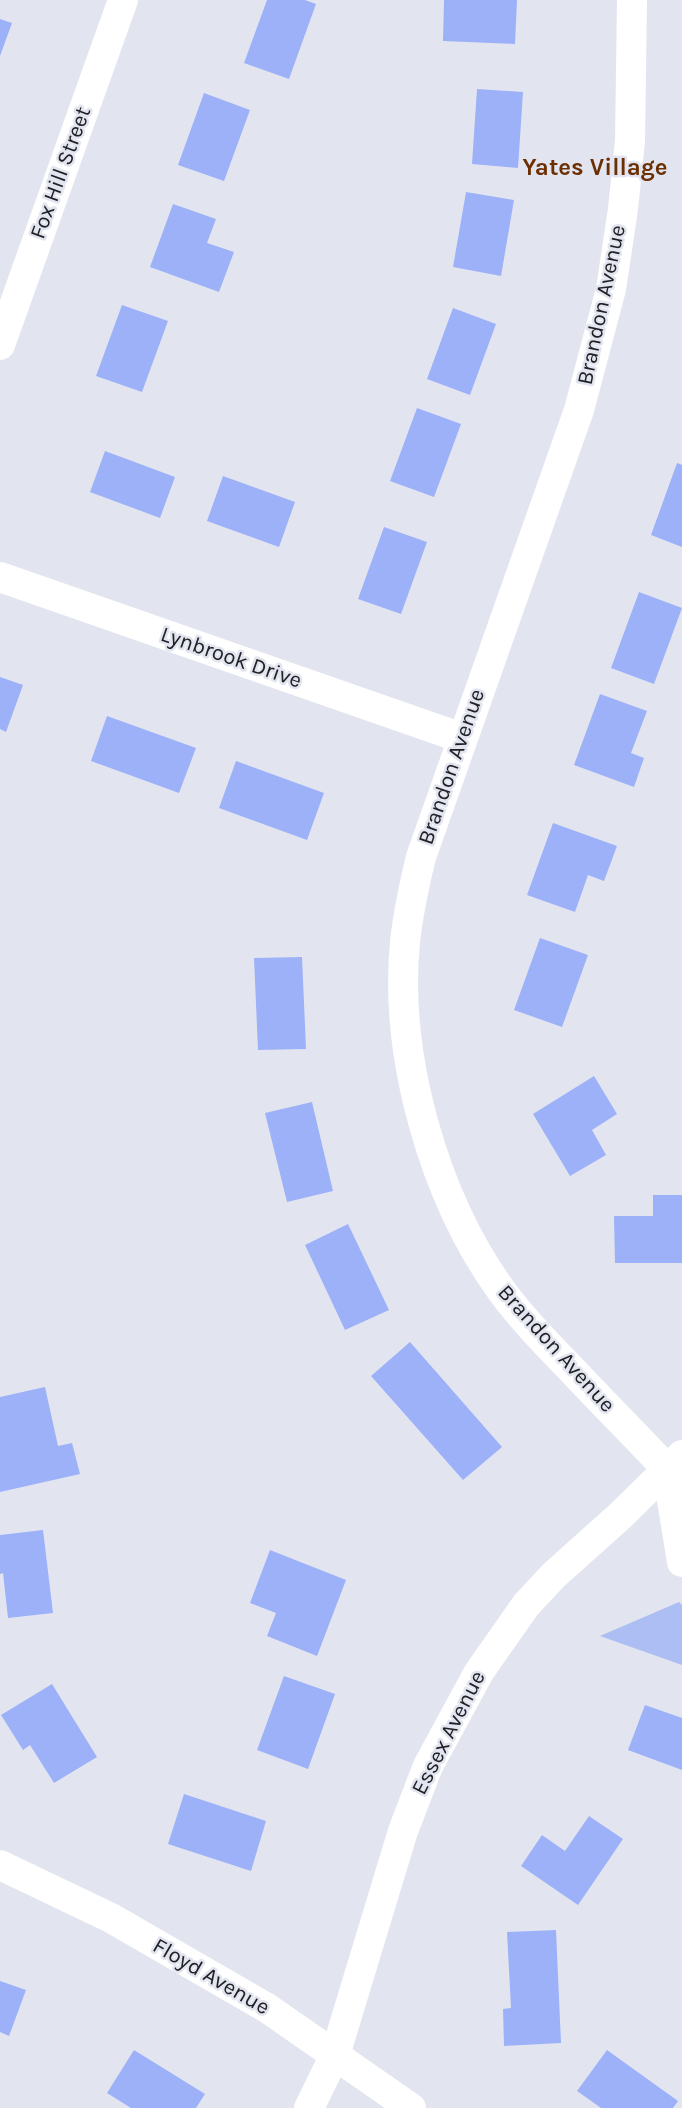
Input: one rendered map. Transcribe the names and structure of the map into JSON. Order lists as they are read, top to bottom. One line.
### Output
{"streets":{"street":["Fox Hill Street","Brandon Avenue","Lynbrook Drive","Essex Avenue","Floyd Avenue"]},"crossings":[["Brandon Avenue","Lynbrook Drive"],["Brandon Avenue","Essex Avenue"],["Essex Avenue","Floyd Avenue"]],"districts":["Yates Village"]}
